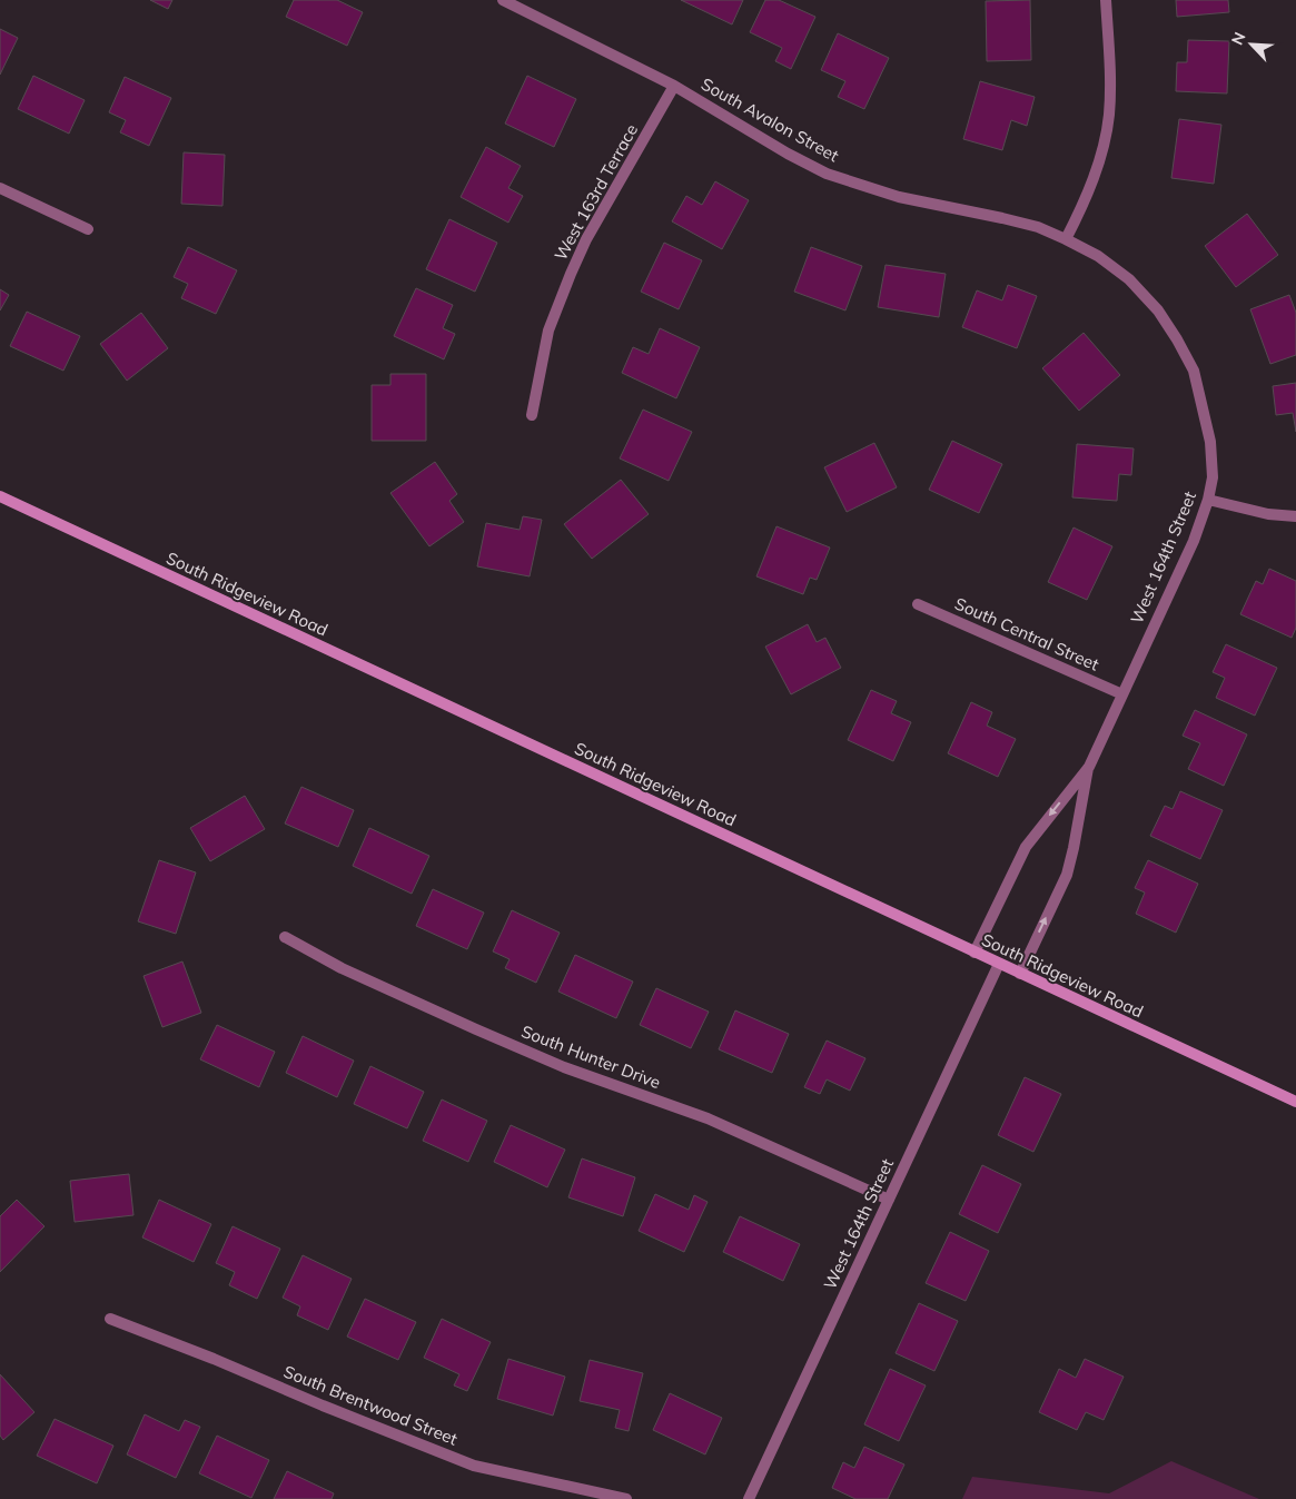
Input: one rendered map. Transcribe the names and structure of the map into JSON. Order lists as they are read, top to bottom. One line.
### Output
{"streets":{"main road":["South Ridgeview Road"],"street":["South Avalon Street","West 163rd Terrace","West 164th Street","South Central Street","South Hunter Drive","South Brentwood Street"]},"crossings":[["South Avalon Street","West 163rd Terrace"],["South Avalon Street","West 164th Street"],["West 164th Street","South Ridgeview Road"],["West 164th Street","South Central Street"],["West 164th Street","South Hunter Drive"]],"north":"top left"}
